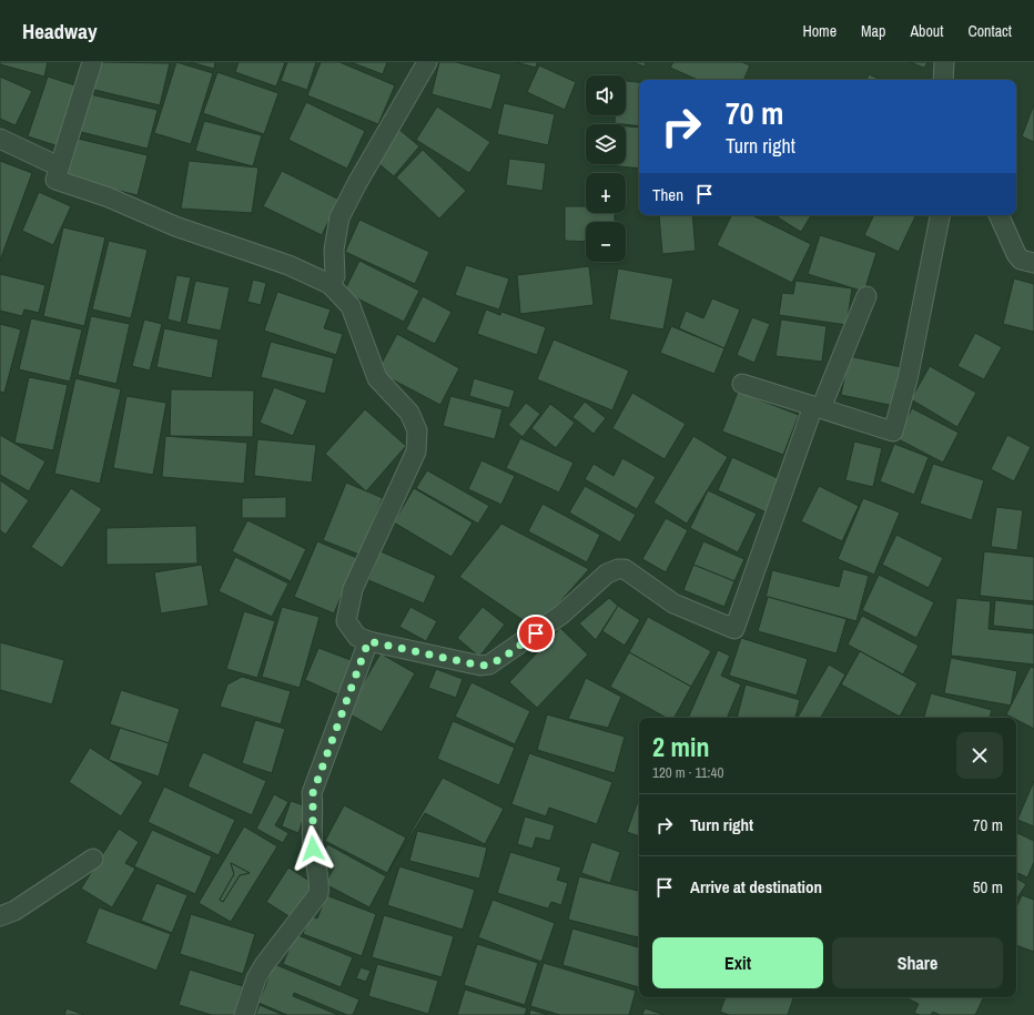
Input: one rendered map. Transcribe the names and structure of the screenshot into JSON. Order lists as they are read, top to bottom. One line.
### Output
{"page":{"header":"Headway","nav":["Home","Map","About","Contact"],"map_buttons":["+","−"],"turn":["70 m","Turn right"],"then":"Then","heading":["2 min","120 m · 11:40"],"list":[{"name":"Turn right","value":"70 m"},{"name":"Arrive at destination","value":"50 m"}],"buttons":["Exit","Share"]}}
